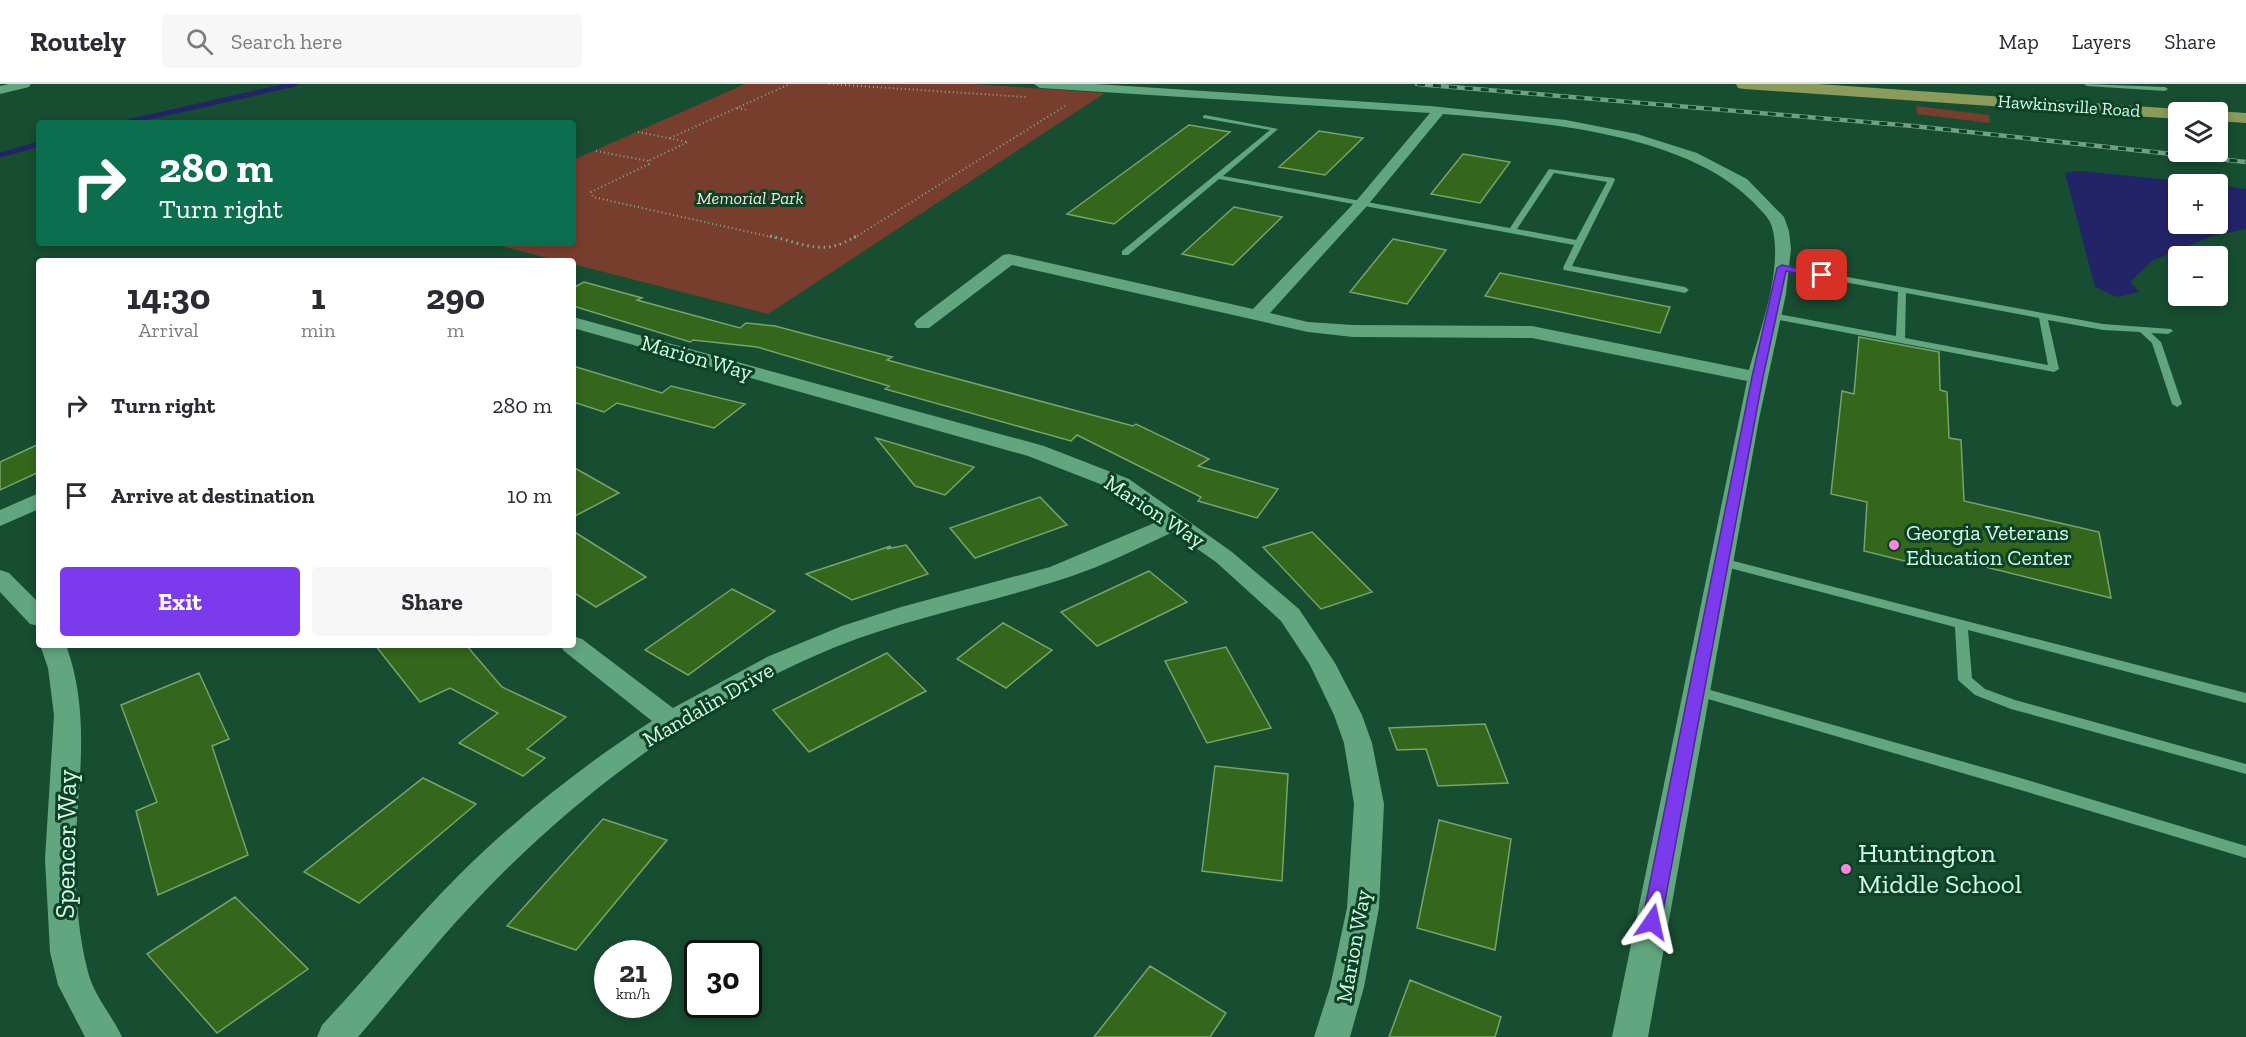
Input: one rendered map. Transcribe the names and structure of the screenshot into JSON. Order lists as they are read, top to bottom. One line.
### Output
{"streets":{"main road":["Hawkinsville Road"],"street":["Marion Way","Mandalin Drive","Spencer Way"]},"crossings":[["Marion Way","Mandalin Drive"]],"parks":["Memorial Park"],"places":["Georgia Veterans Education Center","Huntington Middle School"],"page":{"header":"Routely","search":"Search here","nav":["Map","Layers","Share"],"map_buttons":["+","−"],"turn":["280 m","Turn right"],"eta":["14:30","Arrival","1","min","290","m"],"list":[{"name":"Turn right","value":"280 m"},{"name":"Arrive at destination","value":"10 m"}],"buttons":["Exit","Share"],"speed":"21 km/h","limit":"30"}}
